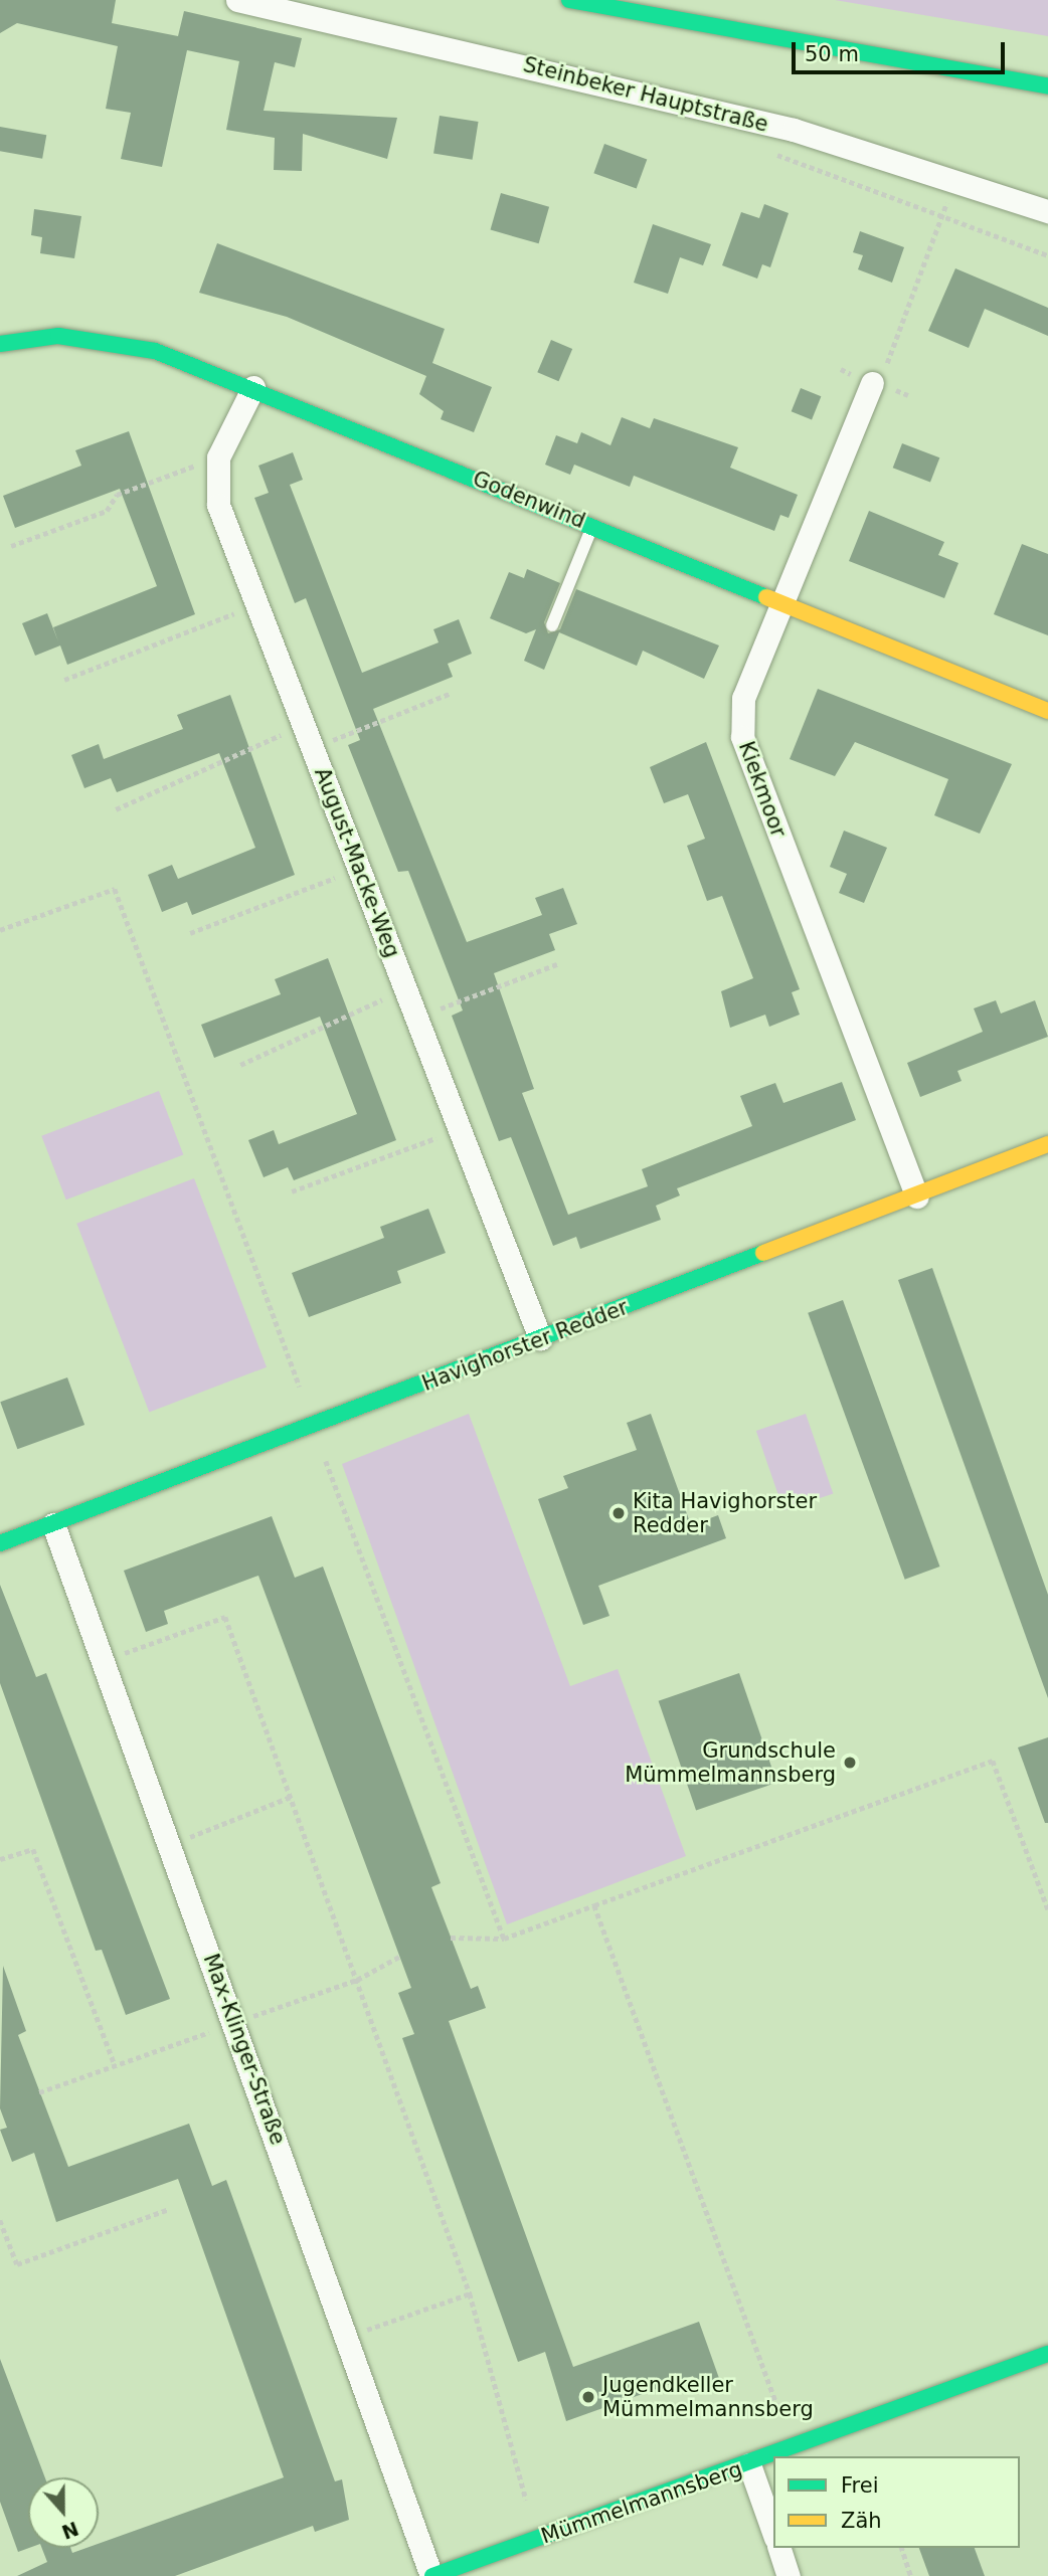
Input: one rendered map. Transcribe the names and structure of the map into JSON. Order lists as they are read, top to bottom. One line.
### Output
{"streets":{"street":["Steinbeker Hauptstraße","Godenwind","Kiekmoor","August-Macke-Weg","Havighorster Redder","Max-Klinger-Straße","Mümmelmannsberg"]},"crossings":[["Godenwind","Kiekmoor"],["Godenwind","August-Macke-Weg"],["Kiekmoor","Havighorster Redder"],["August-Macke-Weg","Havighorster Redder"],["Havighorster Redder","Max-Klinger-Straße"],["Max-Klinger-Straße","Mümmelmannsberg"]],"places":["Kita Havighorster Redder","Grundschule Mümmelmannsberg","Jugendkeller Mümmelmannsberg"],"legend":["Frei","Zäh"],"scale_bar":"50 m","north":"bottom"}
